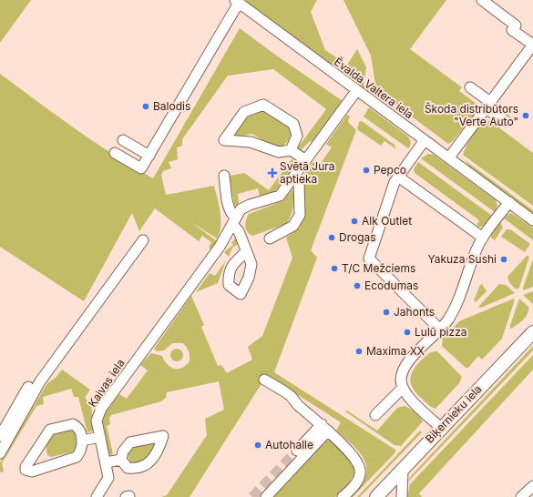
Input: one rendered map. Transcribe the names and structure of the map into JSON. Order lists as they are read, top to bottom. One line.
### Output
{"streets":{"main road":["Biķernieku iela"],"street":["Ēvalda Valtera iela","Kaivas iela"]},"crossings":[["Ēvalda Valtera iela","Kaivas iela"]],"places":{"other":["Balodis","Škoda distribūtors \"Verte Auto\"","Pepco","Alk Outlet","Drogas","Yakuza Sushi","T/C Mežciems","Ecodumas","Jahonts","Lulū pizza","Maxima XX","Autohalle"],"health":["Svētā Jura aptieka"]}}
